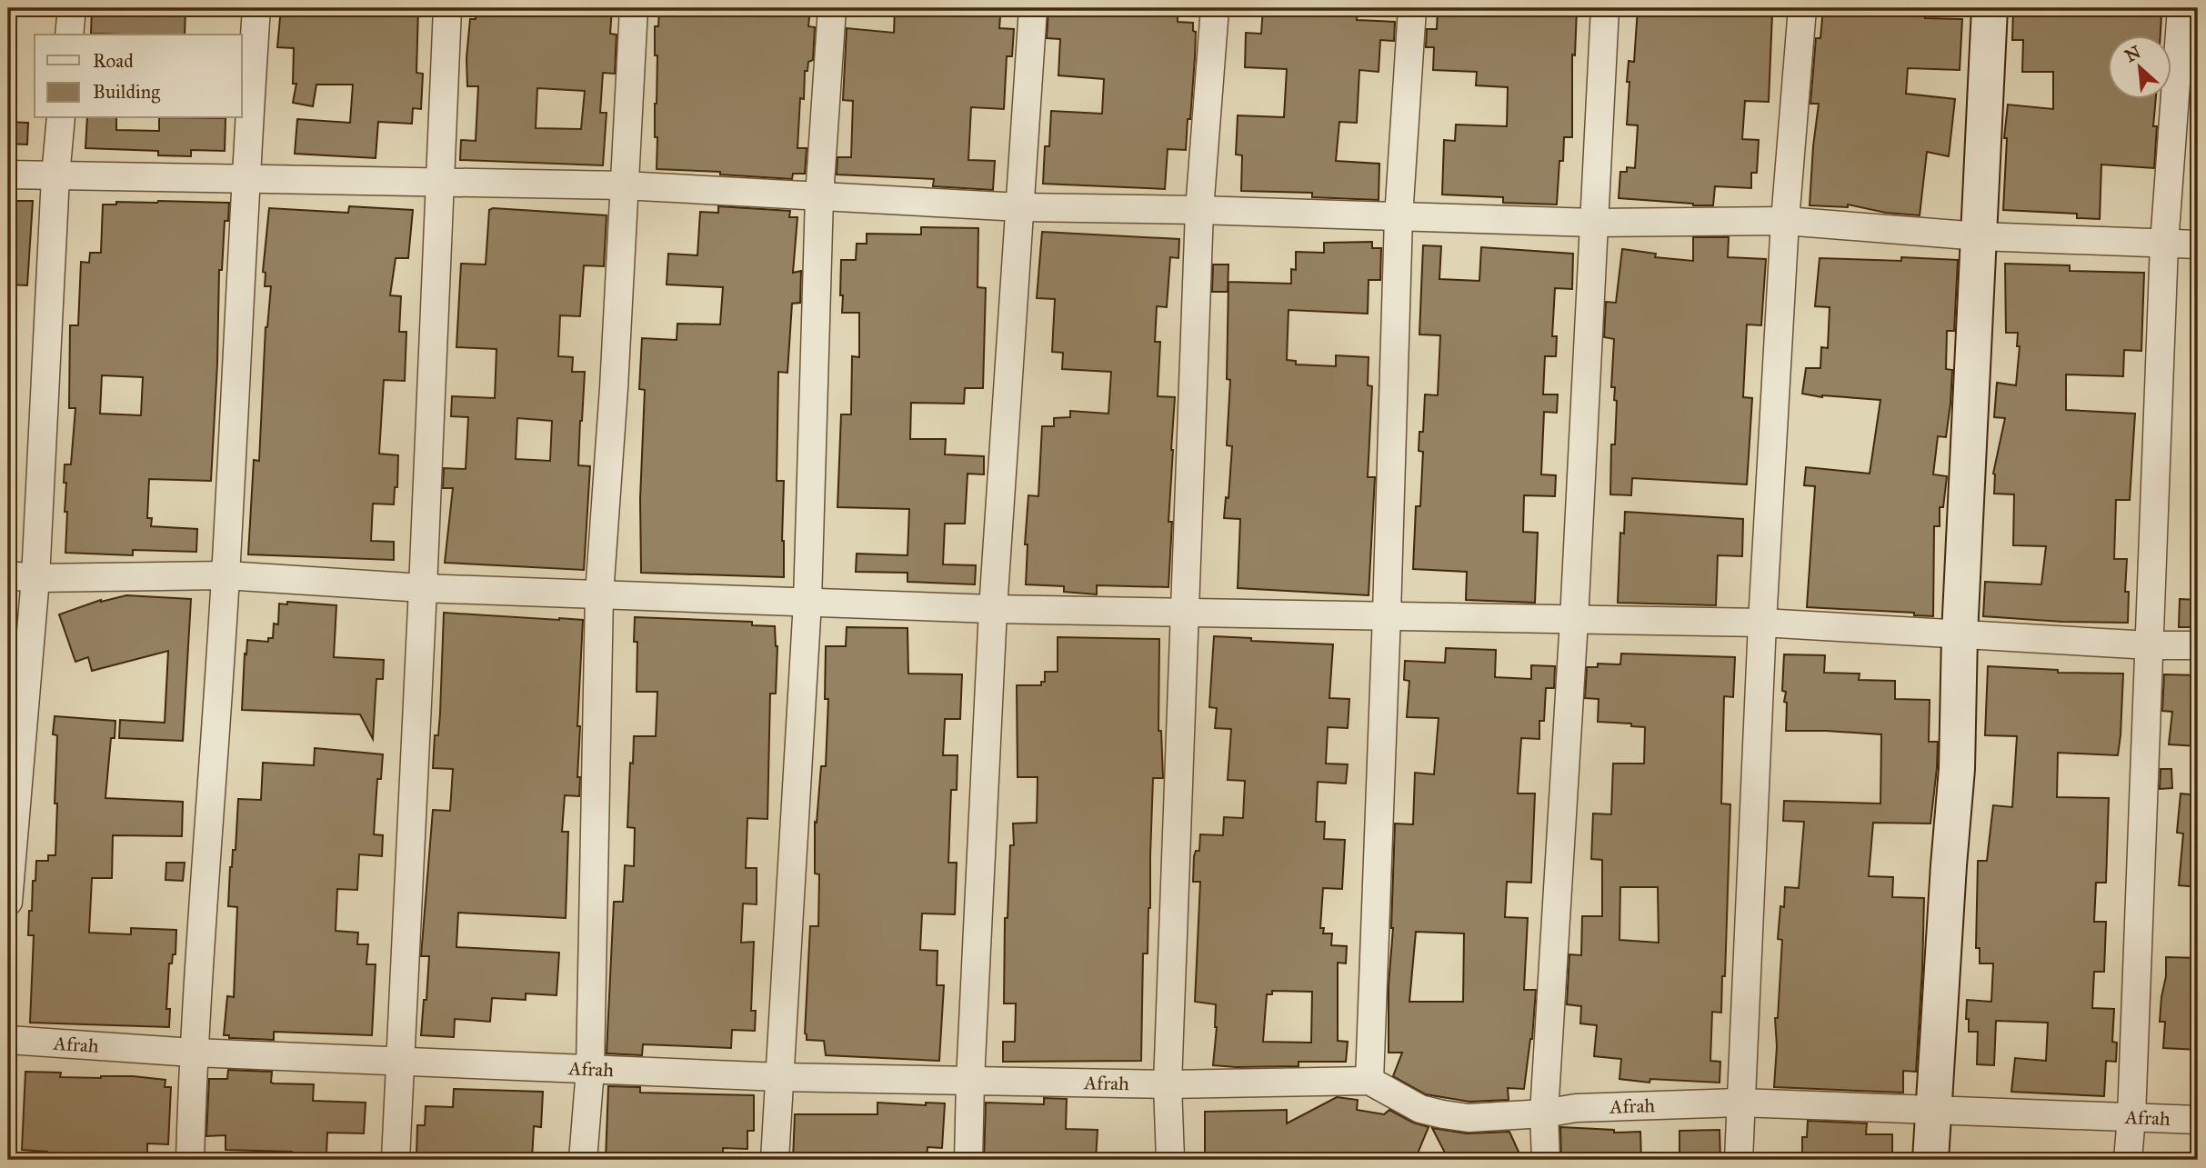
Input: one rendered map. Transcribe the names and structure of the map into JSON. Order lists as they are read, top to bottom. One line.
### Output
{"streets":{"street":["Afrah"]},"legend":["Road","Building"],"north":"top left"}
